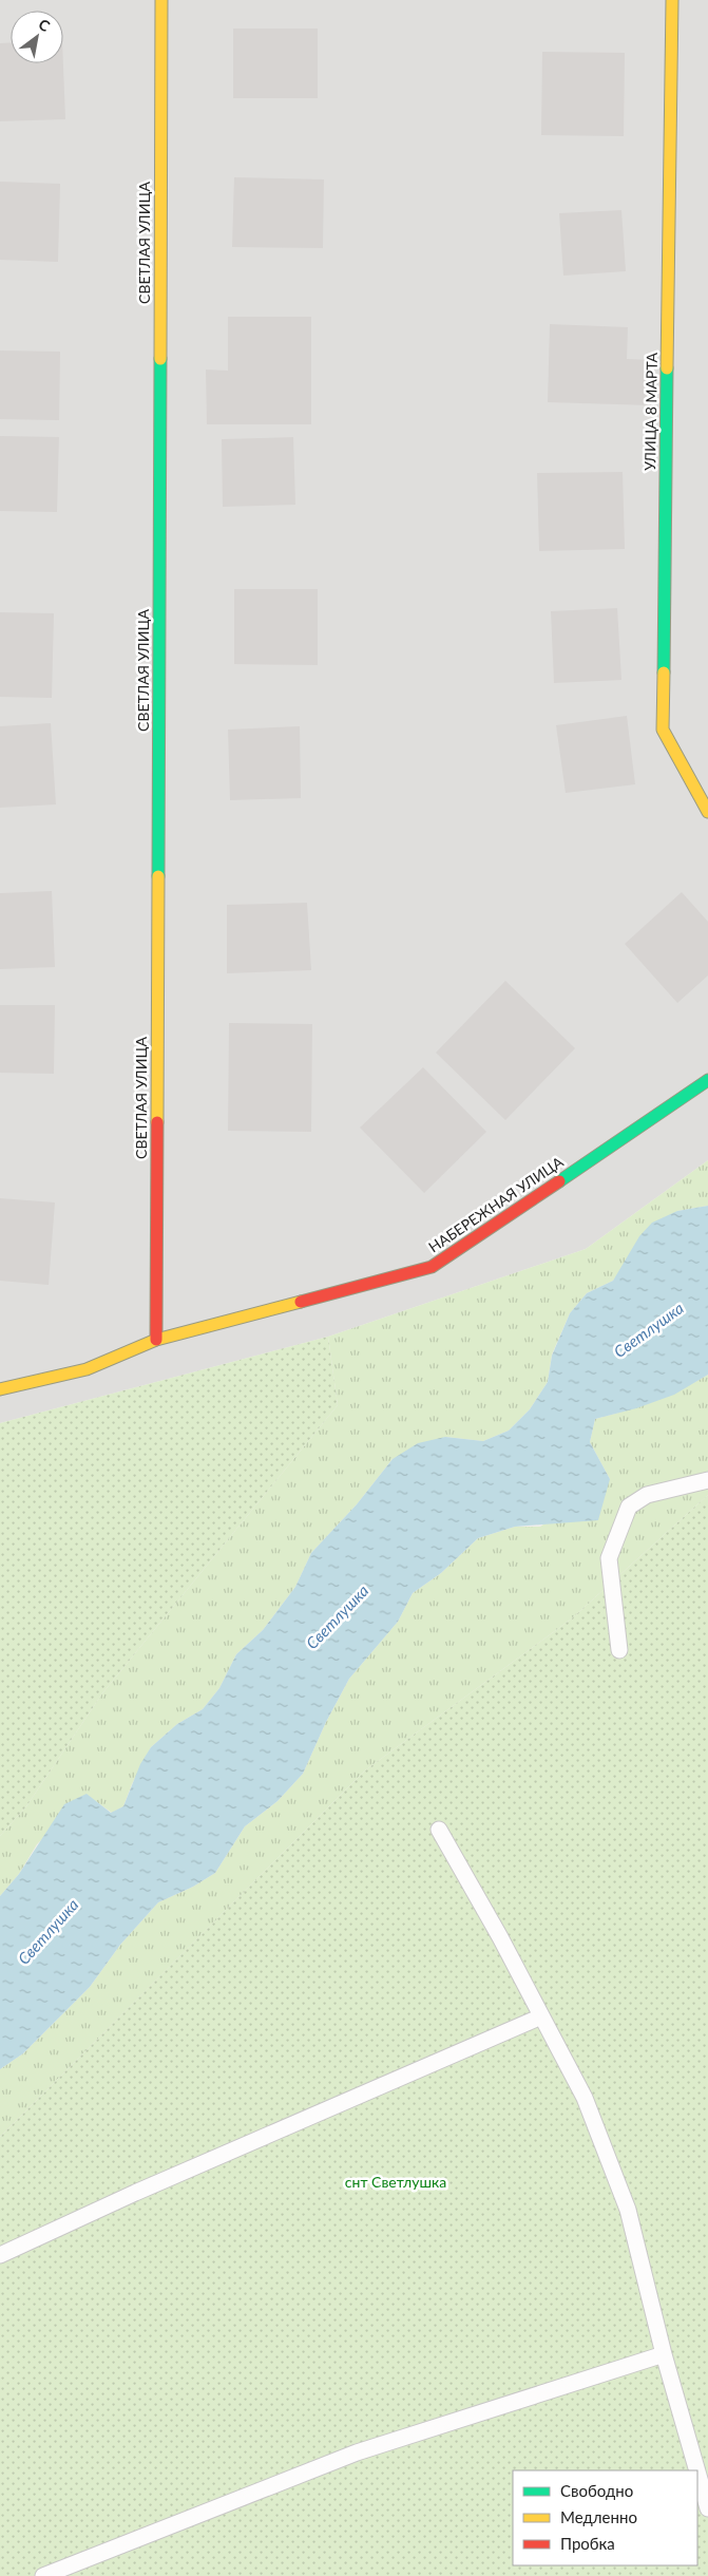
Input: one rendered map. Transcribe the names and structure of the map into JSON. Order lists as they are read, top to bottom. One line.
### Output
{"streets":{"street":["СВЕТЛАЯ УЛИЦА","УЛИЦА 8 МАРТА","НАБЕРЕЖНАЯ УЛИЦА"]},"crossings":[["СВЕТЛАЯ УЛИЦА","НАБЕРЕЖНАЯ УЛИЦА"]],"water":["Светлушка"],"parks":["снт Светлушка"],"legend":["Свободно","Медленно","Пробка"],"north":"top right"}
